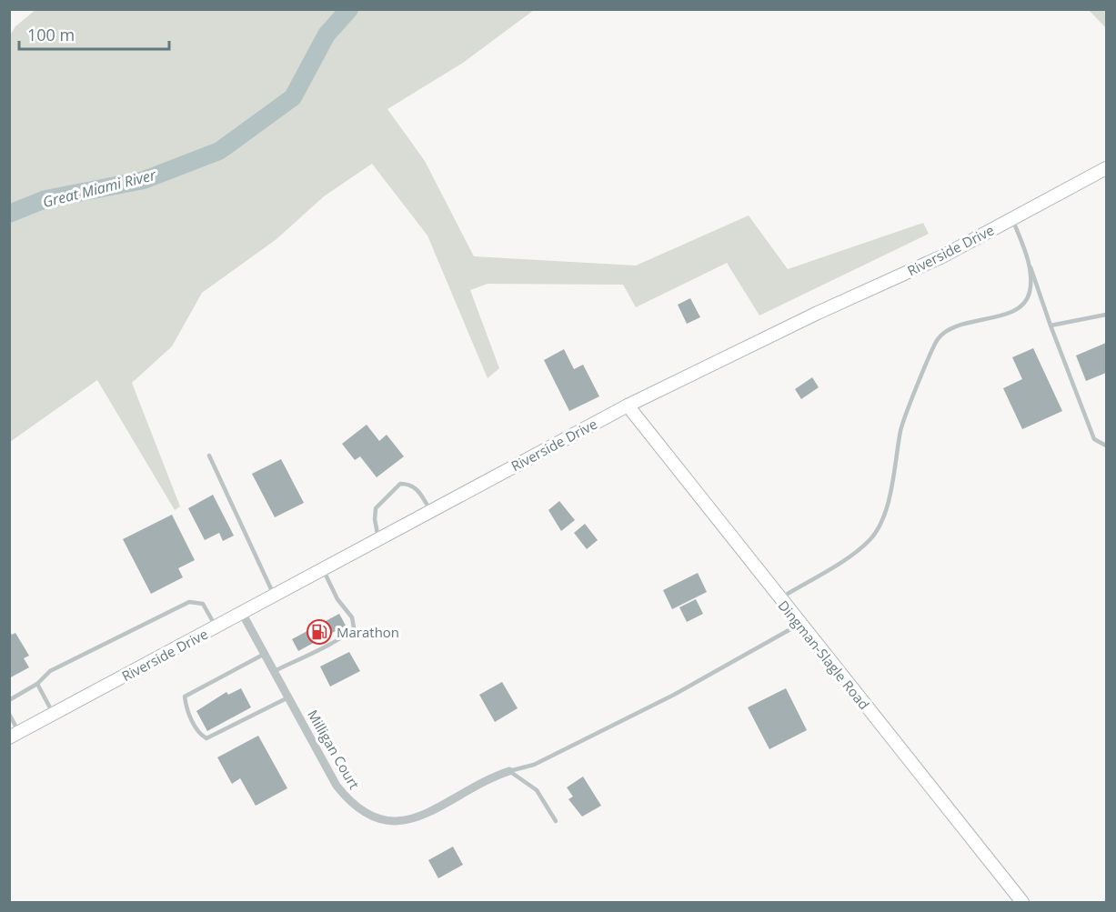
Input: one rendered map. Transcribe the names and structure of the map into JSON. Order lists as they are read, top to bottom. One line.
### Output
{"streets":{"main road":["Riverside Drive","Dingman-Slagle Road"],"street":["Milligan Court"]},"crossings":[["Riverside Drive","Dingman-Slagle Road"],["Riverside Drive","Milligan Court"]],"water":["Great Miami River"],"places":{"fuel station":["Marathon"]},"scale_bar":"100 m"}
